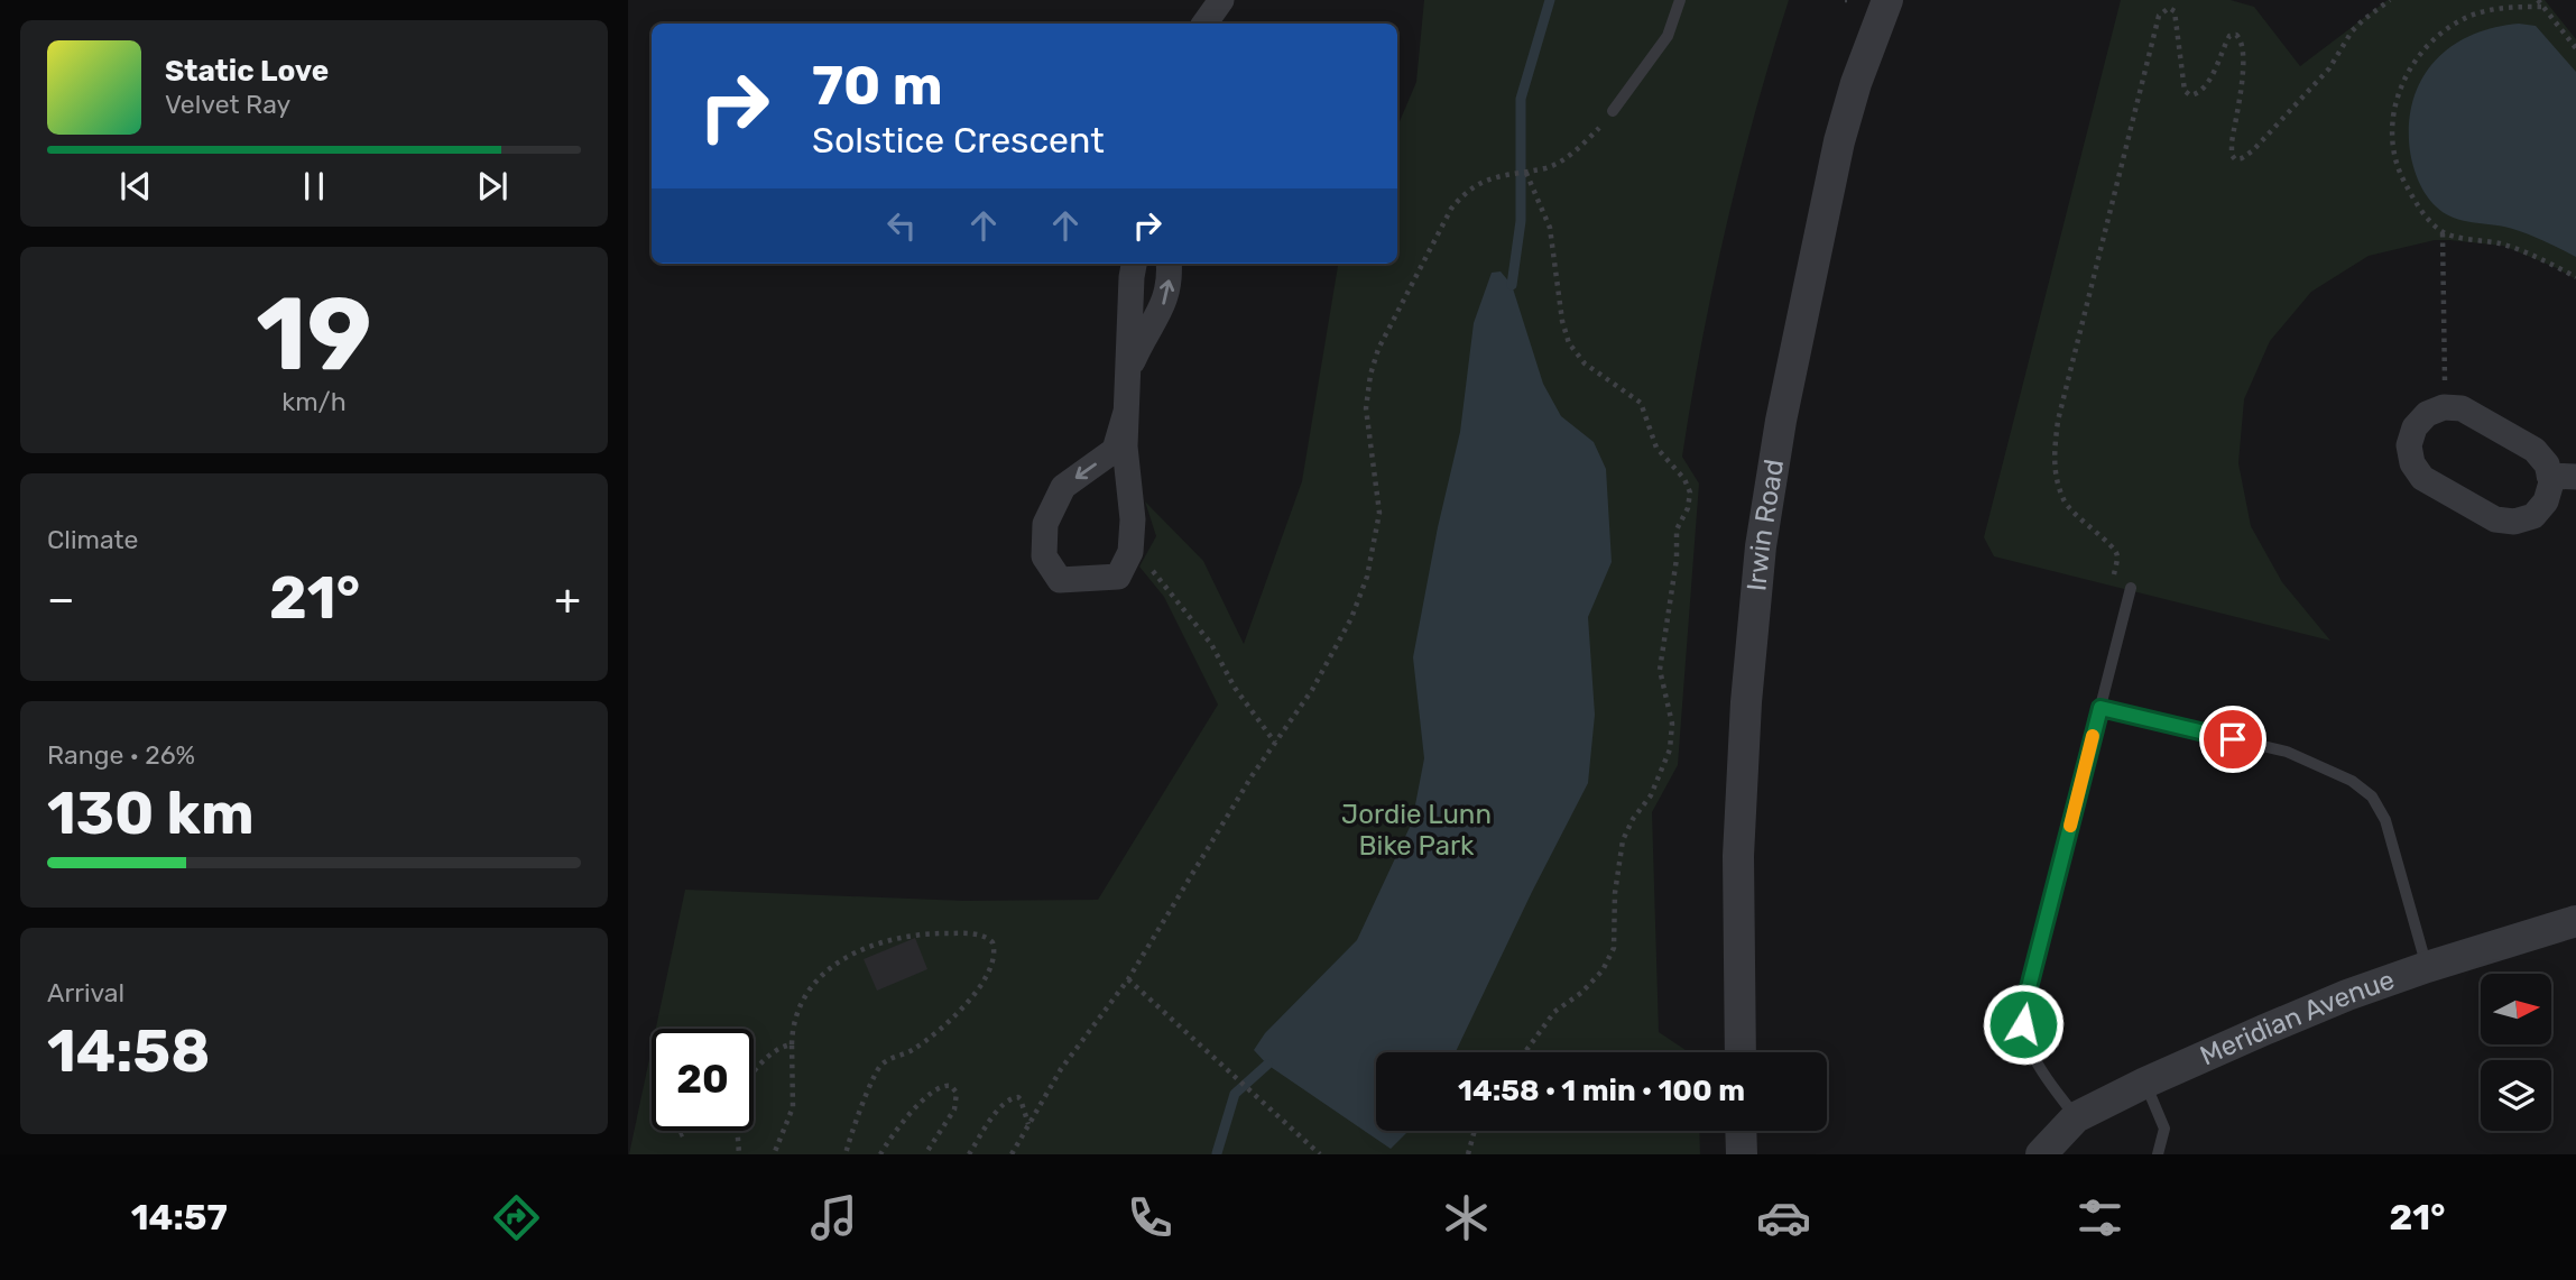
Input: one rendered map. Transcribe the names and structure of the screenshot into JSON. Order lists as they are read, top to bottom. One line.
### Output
{"streets":{"street":["Irwin Road","Meridian Avenue"]},"parks":["Jordie Lunn Bike Park"],"north":"right","page":{"turn":["70 m","Solstice Crescent"],"song":["Static Love","Velvet Ray"],"tile":[["19","km/h"],"Climate",["Range · 26%","130 km"],["Arrival","14:58"]],"heat":["−","21°","+"],"limit":"20","trip":"14:58 · 1 min · 100 m","tabs":["14:57","21°"]}}
